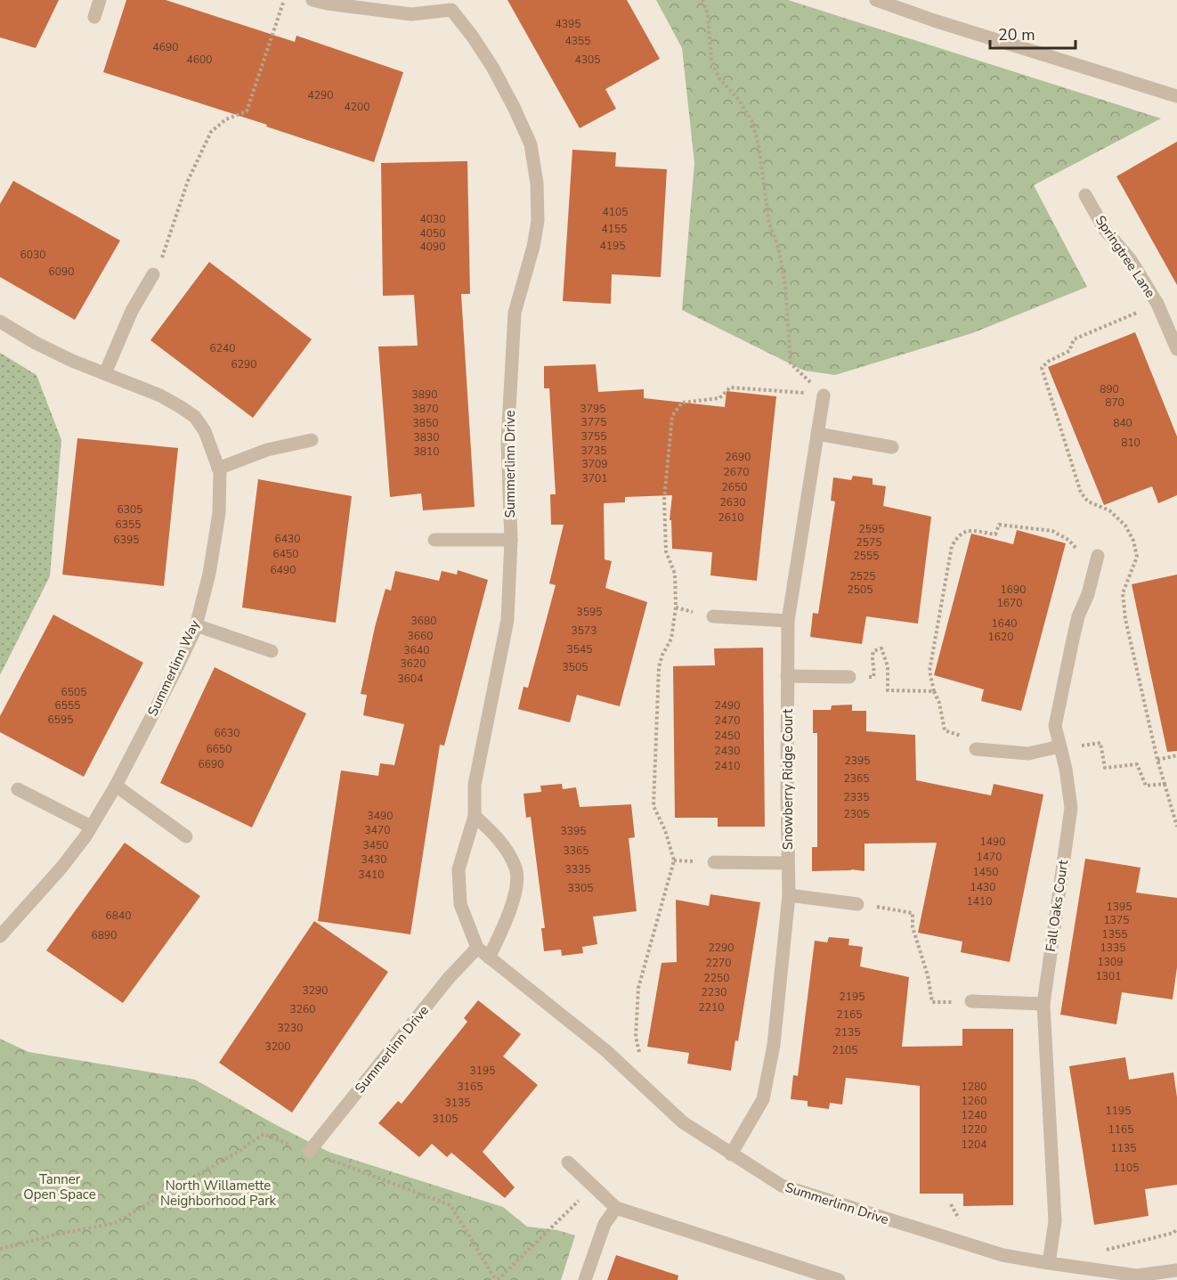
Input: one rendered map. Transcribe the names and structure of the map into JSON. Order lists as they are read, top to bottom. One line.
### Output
{"streets":{"street":["Springtree Lane","Summerlinn Drive","Summerlinn Way","Snowberry Ridge Court","Fall Oaks Court"]},"crossings":[["Summerlinn Drive","Snowberry Ridge Court"],["Summerlinn Drive","Fall Oaks Court"]],"parks":["Tanner Open Space","North Willamette Neighborhood Park"],"house_numbers":["4395","4355","4690","4600","4305","4290","4200","4105","4030","4155","4050","4195","4090","6030","6090","6240","6290","890","3890","870","3870","3795","3775","3850","840","3755","3830","810","3735","3810","2690","3709","2670","3701","2650","2630","6305","2610","6355","2595","6430","6395","2575","6450","2555","6490","2525","2505","1690","1670","3595","3680","1640","3573","3660","1620","3545","3640","3620","3505","3604","6505","6555","2490","6595","2470","6630","2450","6650","2430","2395","6690","2410","2365","2335","2305","3490","3470","3395","1490","3450","3365","1470","3430","3335","1450","3410","1430","3305","1410","1395","6840","1375","1355","6890","2290","1335","1309","2270","1301","2250","3290","2230","2195","2210","3260","2165","3230","2135","3200","2105","3195","3165","1280","1260","3135","1195","1240","3105","1220","1165","1204","1135","1105"],"scale_bar":"20 m"}
